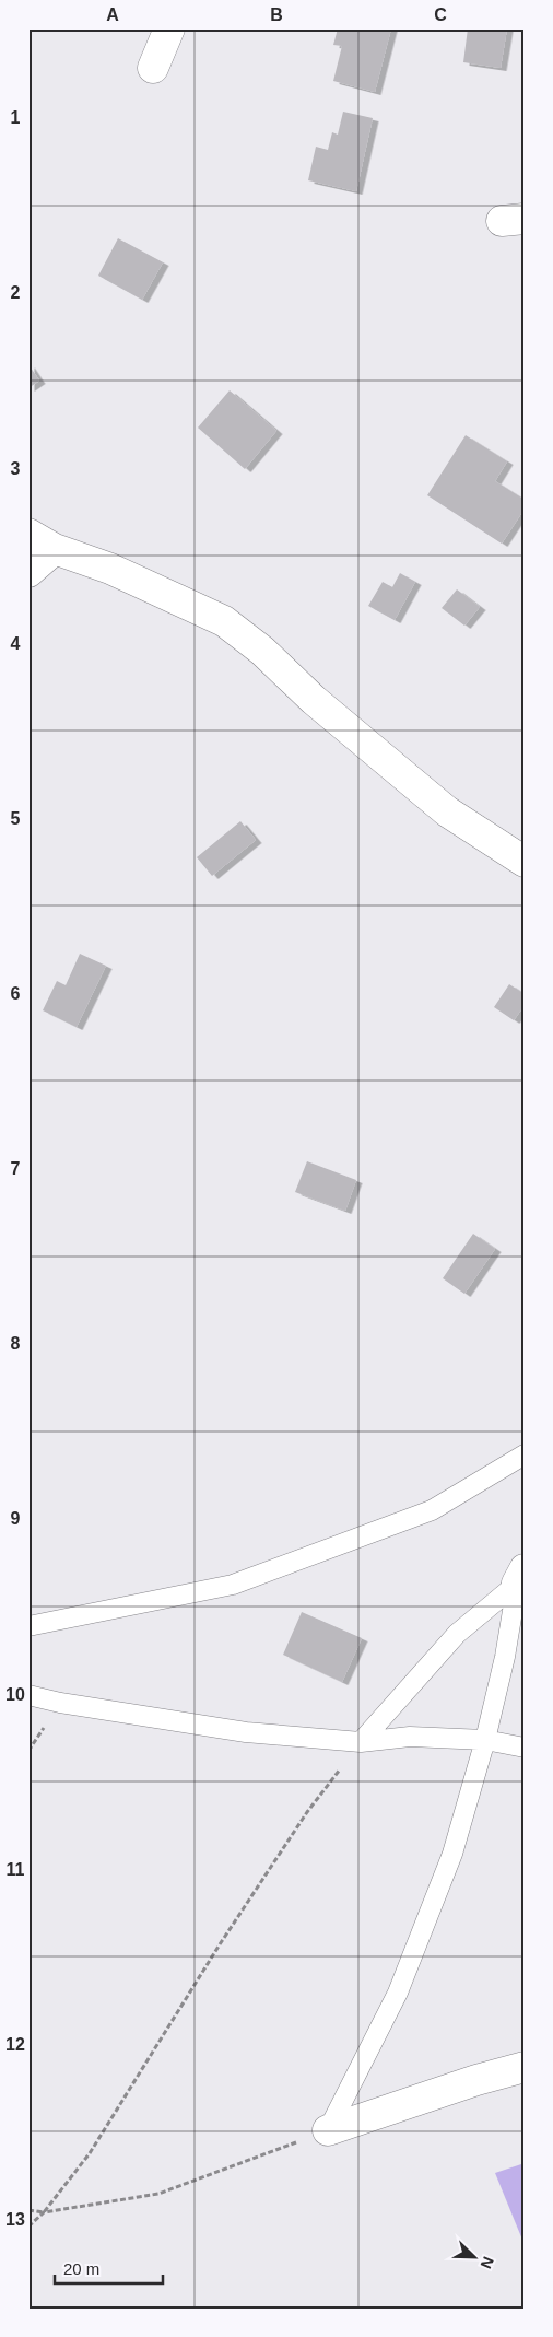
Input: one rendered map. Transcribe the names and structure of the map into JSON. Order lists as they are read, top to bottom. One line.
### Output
{"scale_bar":"20 m","north":"bottom right","grid":{"columns":["A","B","C"],"rows":["1","2","3","4","5","6","7","8","9","10","11","12","13"]}}
